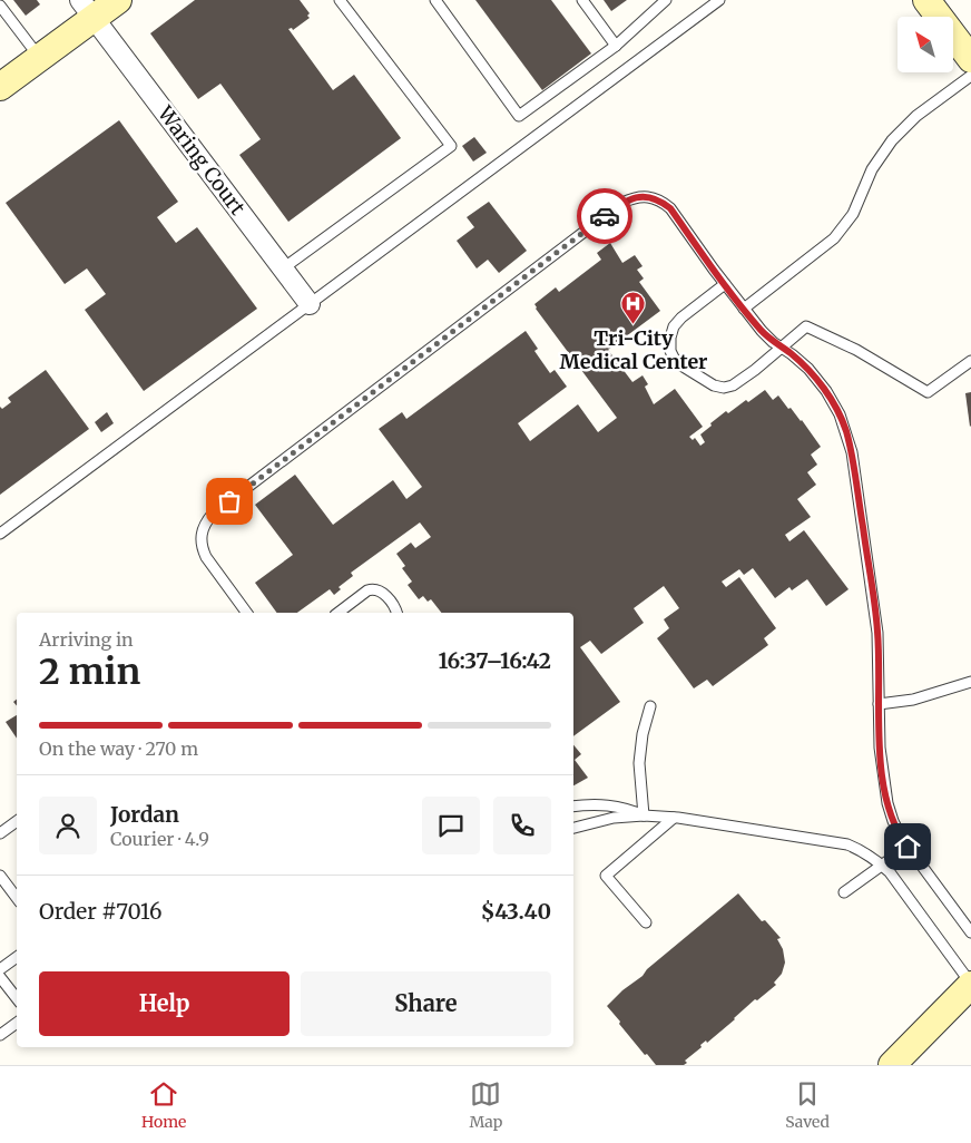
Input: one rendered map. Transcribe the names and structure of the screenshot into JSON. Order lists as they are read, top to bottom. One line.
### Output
{"streets":{"street":["Waring Court"]},"places":{"hospital":["Tri-City Medical Center"]},"north":"top left","page":{"heading":["2 min","Arriving in","16:37–16:42"],"panel":["Jordan","Courier · 4.9","Order #7016","$43.40"],"bar":"On the way · 270 m","buttons":["Help","Share"],"tabs":["Home","Map","Saved"]}}
